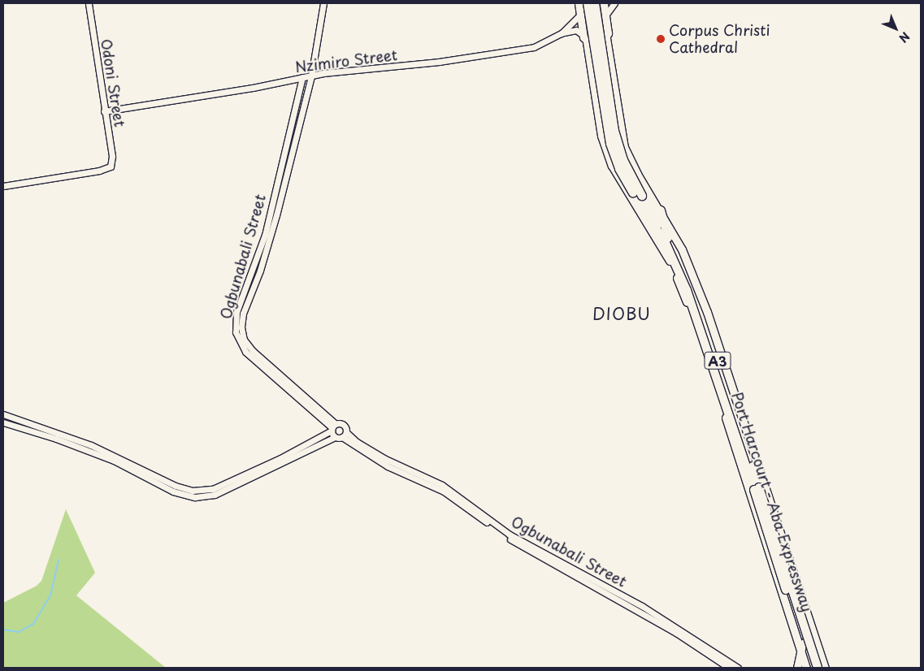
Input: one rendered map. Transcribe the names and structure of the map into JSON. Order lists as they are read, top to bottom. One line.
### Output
{"streets":{"highway":["A3","Port Harcourt - Aba Expressway"],"street":["Nzimiro Street","Odoni Street","Ogbunabali Street"]},"crossings":[["Nzimiro Street","Odoni Street"],["Nzimiro Street","Ogbunabali Street"]],"districts":["DIOBU"],"places":["Corpus Christi Cathedral"],"north":"bottom right"}
